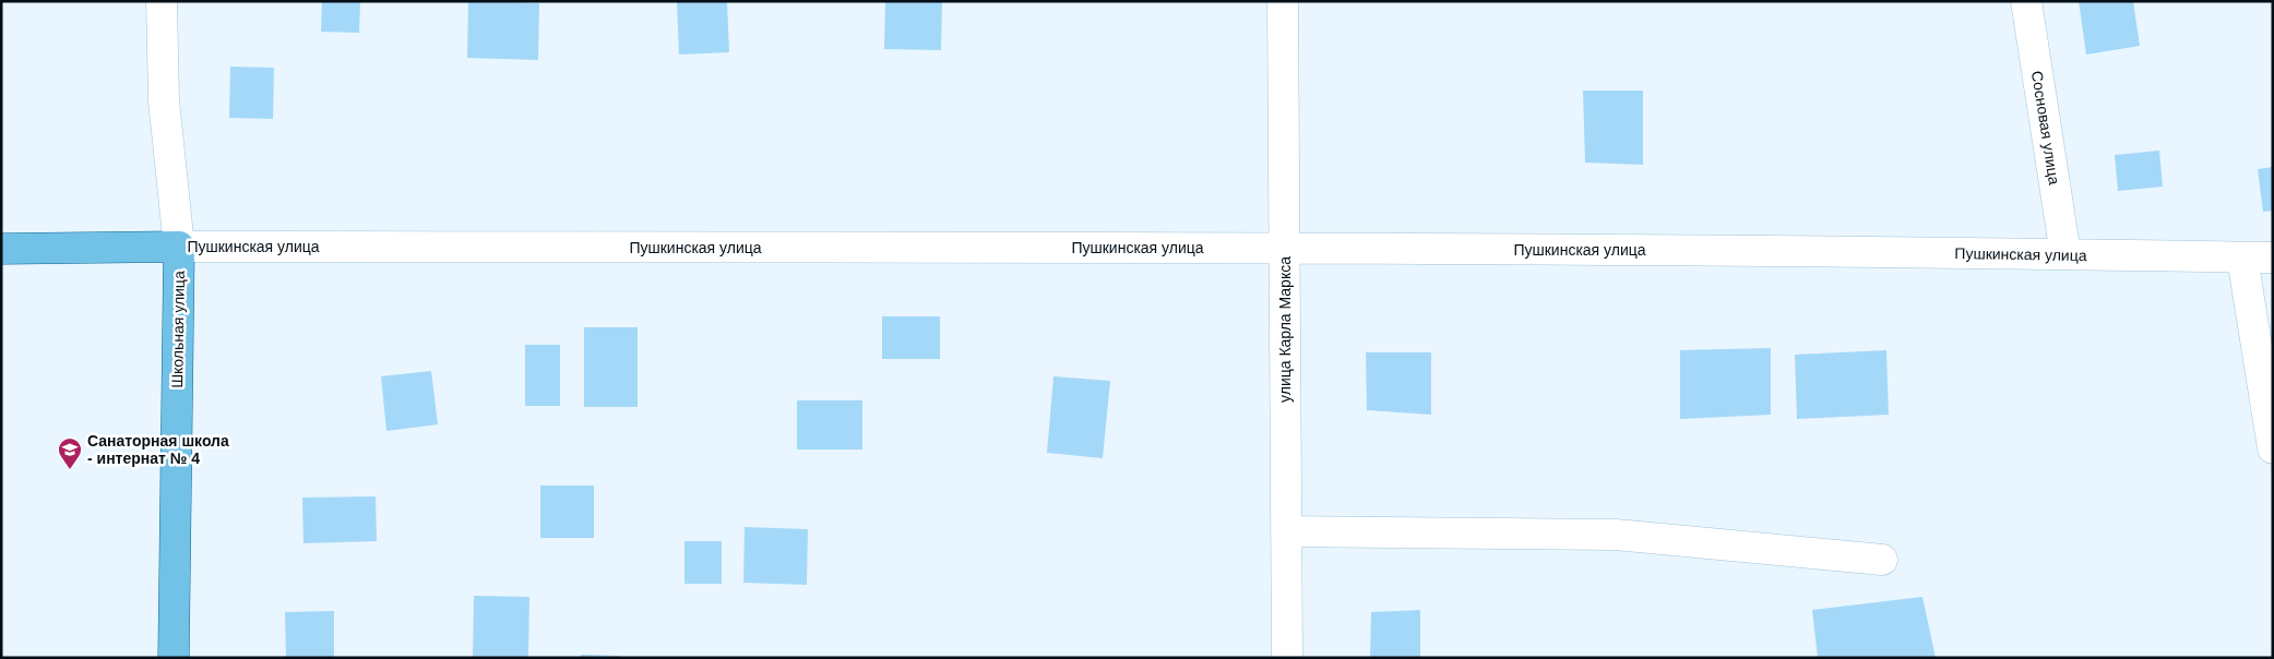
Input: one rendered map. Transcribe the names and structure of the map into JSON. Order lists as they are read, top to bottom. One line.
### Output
{"streets":{"main road":["Пушкинская улица","Школьная улица"],"street":["Сосновая улица","улица Карла Маркса"]},"crossings":[["Сосновая улица","Пушкинская улица"],["Пушкинская улица","Школьная улица"],["Пушкинская улица","улица Карла Маркса"]],"places":{"school or university":["Санаторная школа - интернат № 4"]}}
